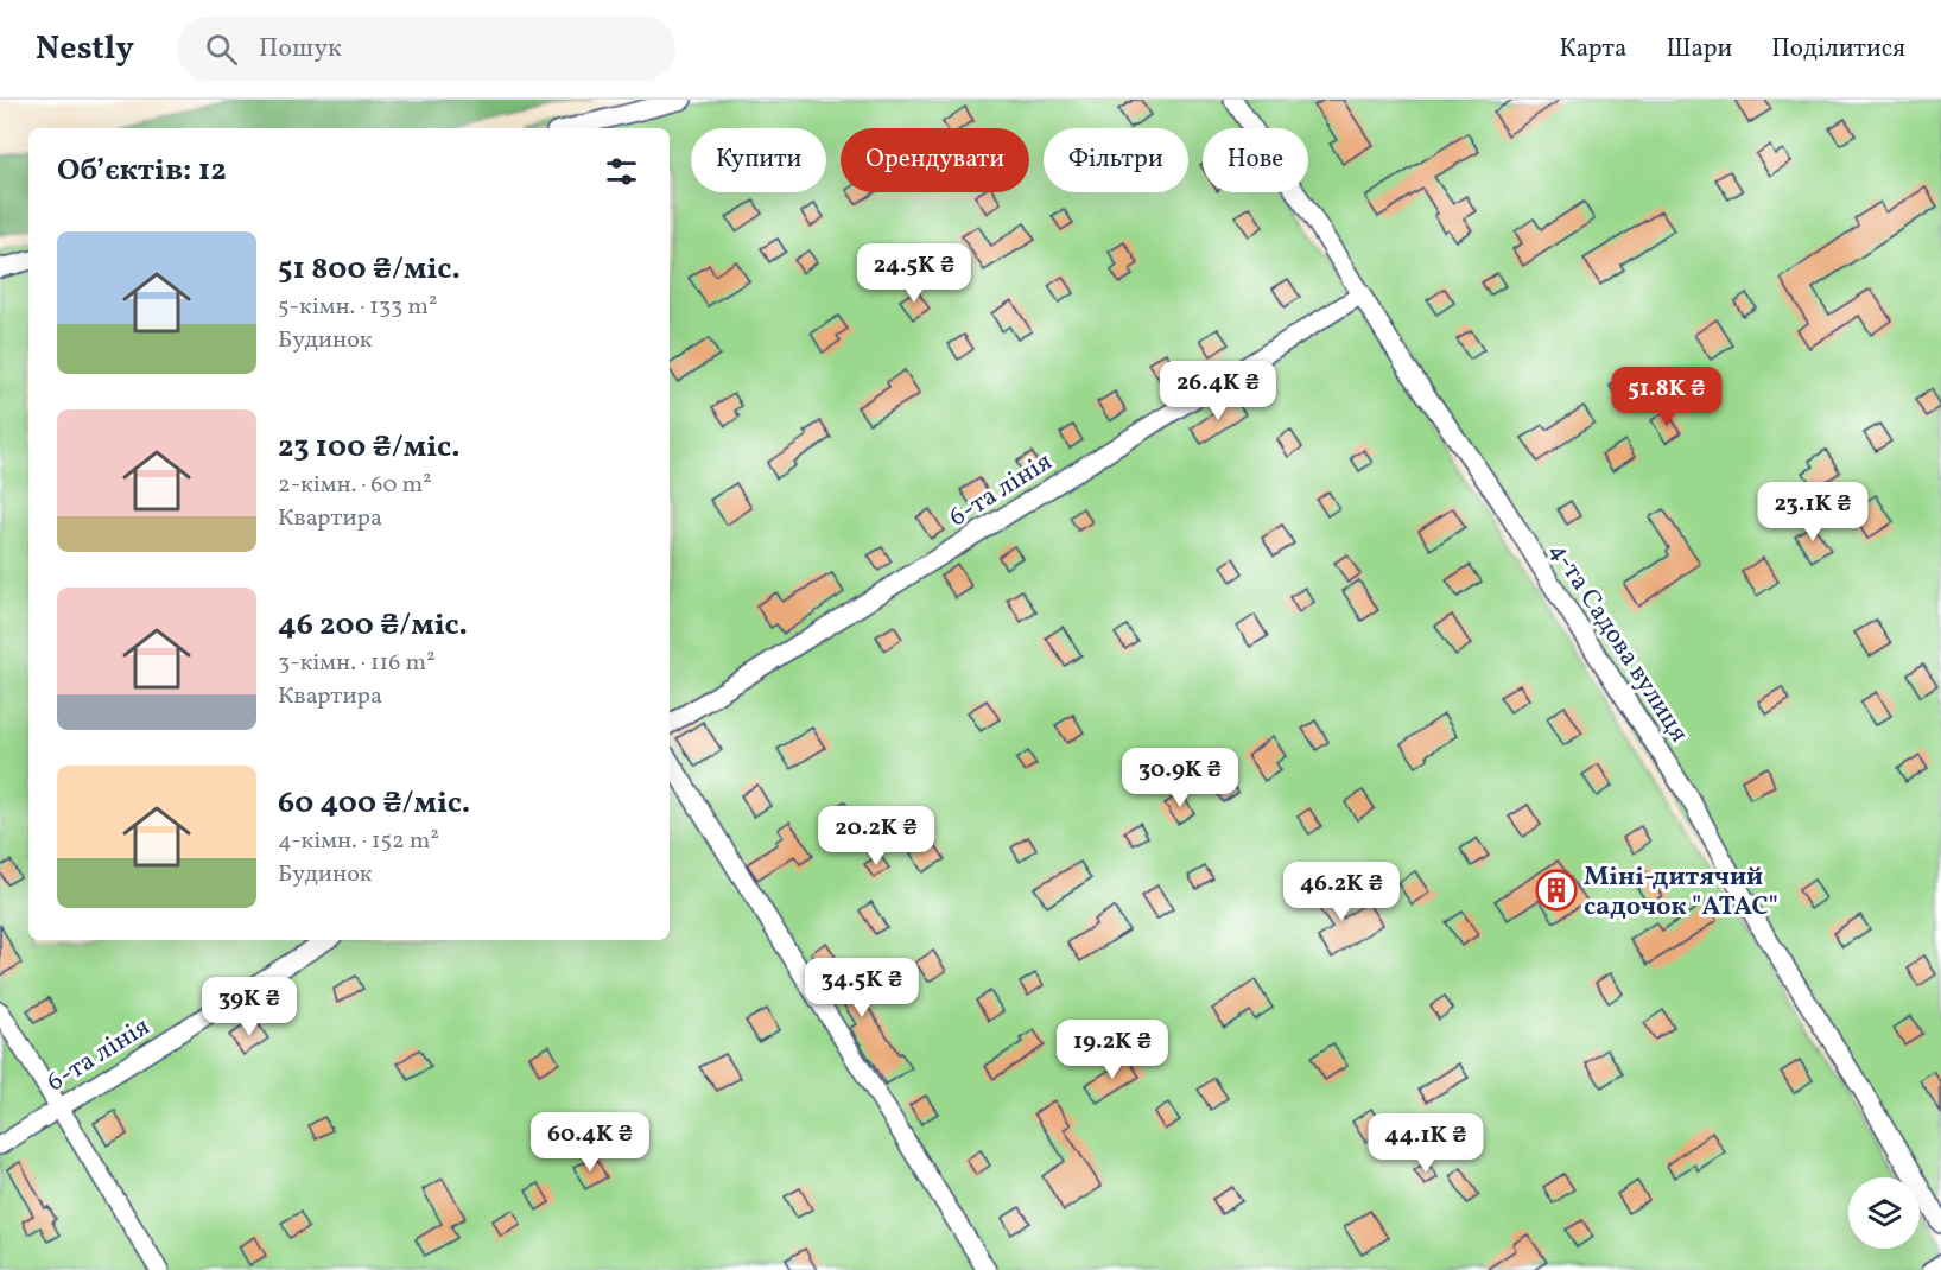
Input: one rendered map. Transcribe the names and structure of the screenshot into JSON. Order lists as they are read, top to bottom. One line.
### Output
{"streets":{"street":["6-та лінія","4-та Садова вулиця"]},"crossings":[["6-та лінія","4-та Садова вулиця"]],"places":{"building":["Міні-дитячий садочок \"АТАС\""]},"page":{"header":"Nestly","search":"Пошук","nav":["Карта","Шари","Поділитися"],"chip":["Купити","Орендувати","Фільтри","Нове"],"heading":"Об’єктів: 12","list":[{"name":"51 800 ₴/міс.","note":"5-кімн. · 133 m² · Будинок"},{"name":"23 100 ₴/міс.","note":"2-кімн. · 60 m² · Квартира"},{"name":"46 200 ₴/міс.","note":"3-кімн. · 116 m² · Квартира"},{"name":"60 400 ₴/міс.","note":"4-кімн. · 152 m² · Будинок"}],"price":["24.5K ₴","26.4K ₴","51.8K ₴","23.1K ₴","30.9K ₴","20.2K ₴","46.2K ₴","34.5K ₴","39K ₴","19.2K ₴","60.4K ₴","44.1K ₴"]}}
